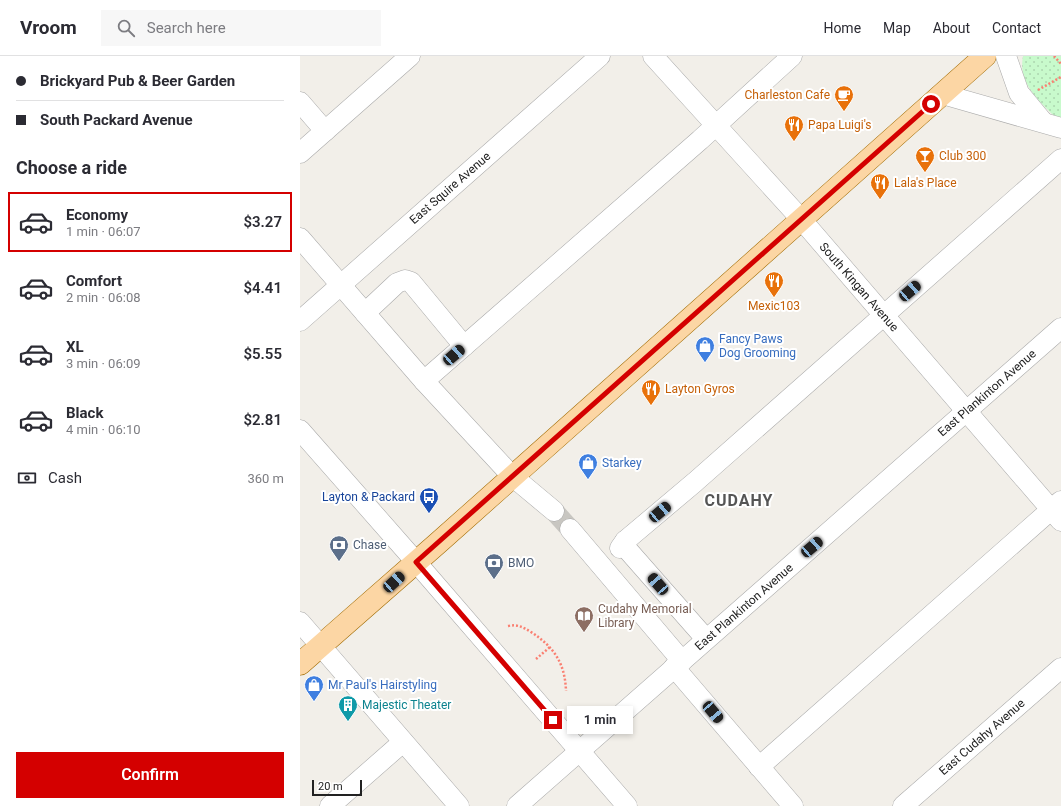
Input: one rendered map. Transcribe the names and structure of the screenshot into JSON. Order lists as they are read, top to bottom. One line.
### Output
{"streets":{"street":["East Squire Avenue","South Kingan Avenue","East Plankinton Avenue","East Cudahy Avenue"]},"crossings":[["South Kingan Avenue","East Plankinton Avenue"]],"districts":["CUDAHY"],"places":{"cafe":["Charleston Cafe"],"restaurant":["Papa Luigi's","Lala's Place","Mexic103","Layton Gyros"],"bar":["Club 300"],"shop":["Fancy Paws Dog Grooming","Starkey","Mr Paul's Hairstyling"],"bus stop":["Layton & Packard"],"bank":["Chase","BMO"],"library":["Cudahy Memorial Library"],"building":["Majestic Theater"]},"scale_bar":"20 m","page":{"header":"Vroom","search":"Search here","nav":["Home","Map","About","Contact"],"banner":["Brickyard Pub & Beer Garden","South Packard Avenue"],"heading":"Choose a ride","list":[{"name":"Economy","note":"1 min · 06:07","value":"$3.27"},{"name":"Comfort","note":"2 min · 06:08","value":"$4.41"},{"name":"XL","note":"3 min · 06:09","value":"$5.55"},{"name":"Black","note":"4 min · 06:10","value":"$2.81"}],"pay":["Cash","360 m"],"bubble":"1 min","buttons":"Confirm","scale":"20 m"}}
